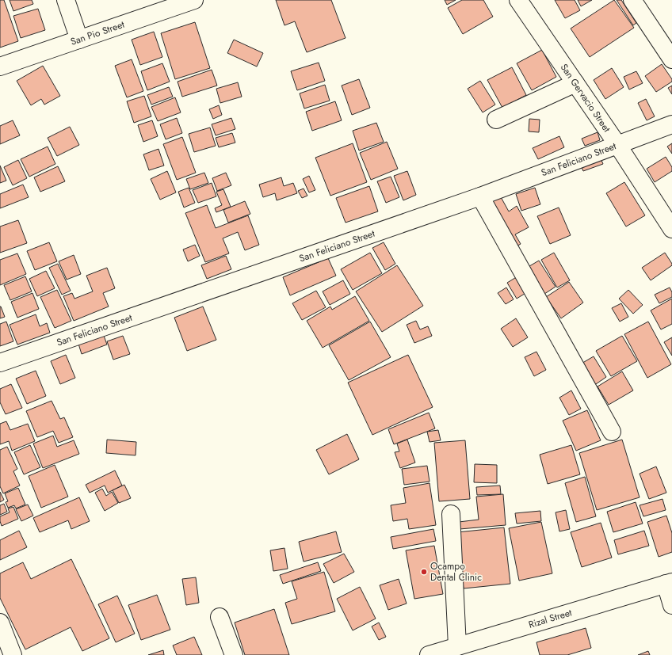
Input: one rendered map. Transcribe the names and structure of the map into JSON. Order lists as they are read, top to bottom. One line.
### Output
{"streets":{"street":["San Pio Street","San Gervacio Street","San Feliciano Street","Rizal Street"]},"crossings":[["San Gervacio Street","San Feliciano Street"]],"places":["Ocampo Dental Clinic"]}
